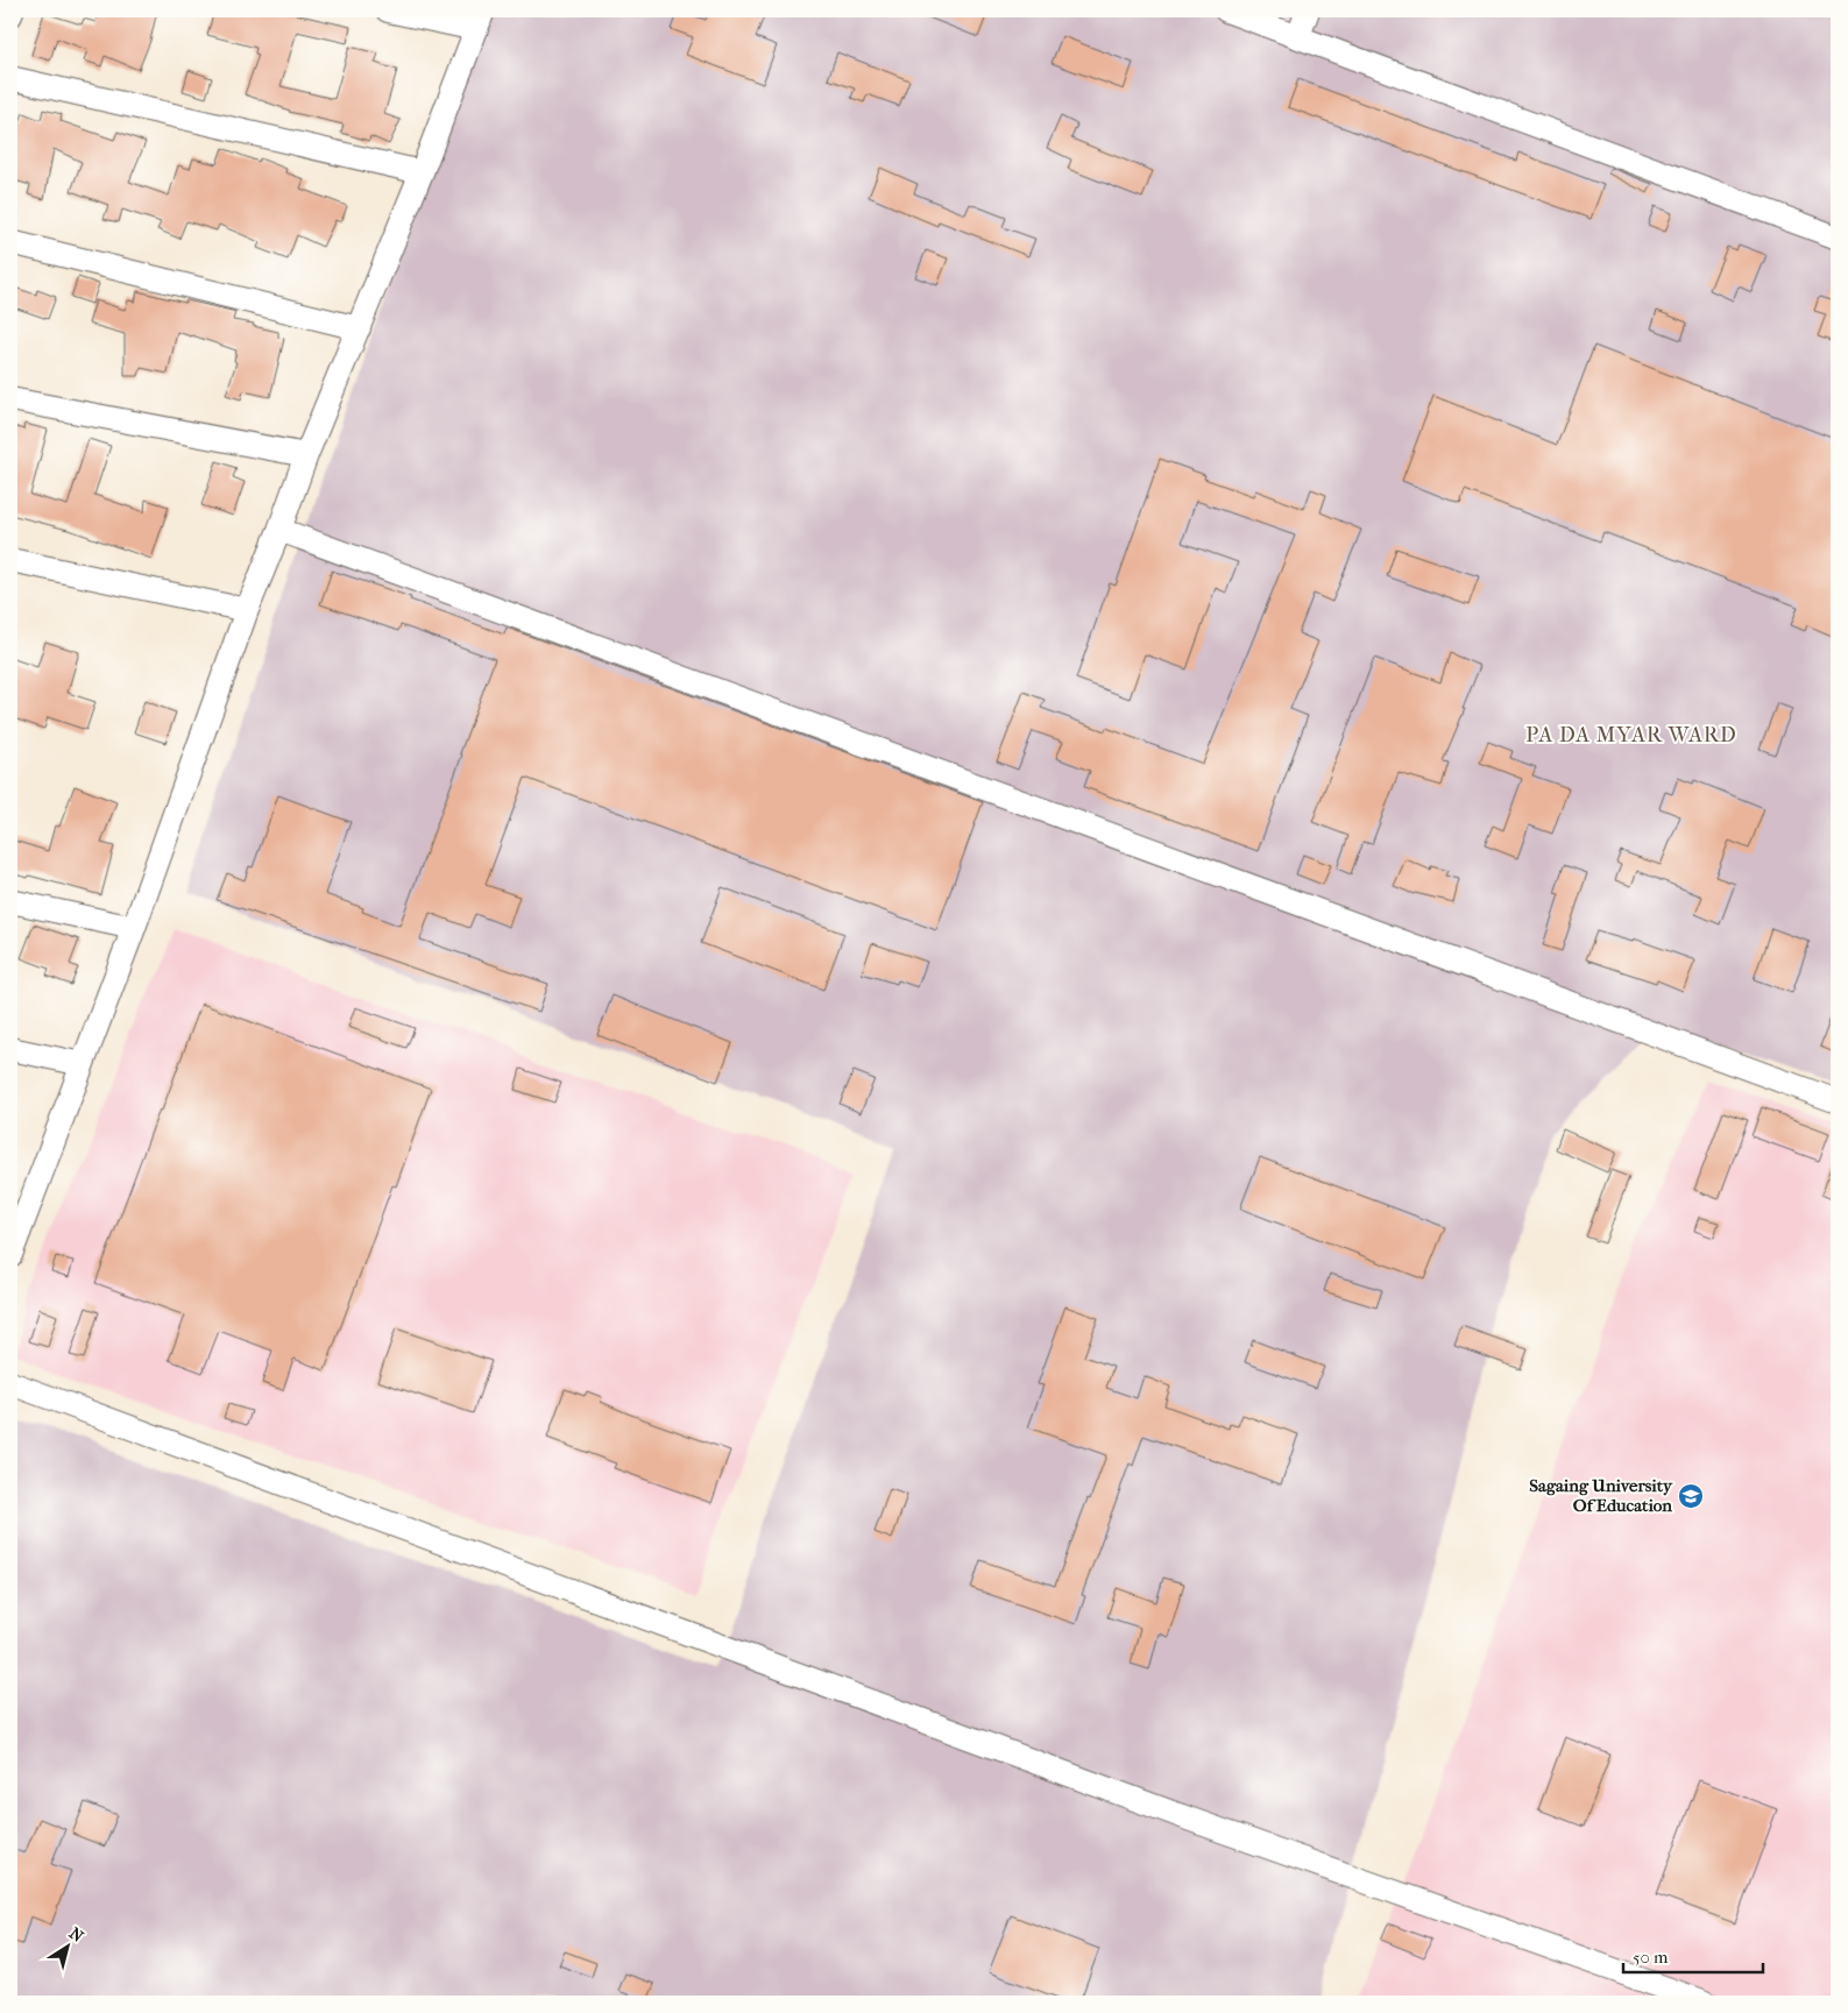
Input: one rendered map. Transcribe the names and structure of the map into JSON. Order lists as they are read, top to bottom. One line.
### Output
{"districts":["PA DA MYAR WARD"],"places":{"school or university":["Sagaing University Of Education"]},"scale_bar":"50 m","north":"top right"}
